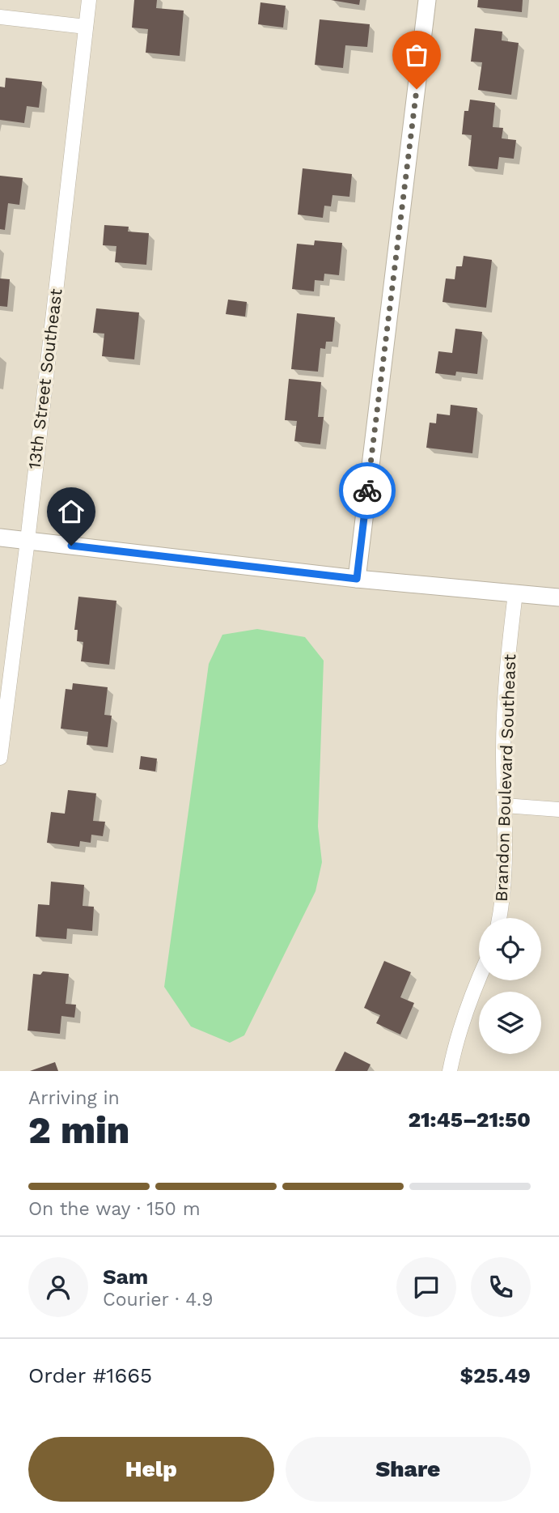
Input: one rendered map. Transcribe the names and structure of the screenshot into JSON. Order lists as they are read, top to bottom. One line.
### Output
{"streets":{"street":["13th Street Southeast","Brandon Boulevard Southeast"]},"page":{"heading":["2 min","Arriving in","21:45–21:50"],"panel":["Sam","Courier · 4.9","Order #1665","$25.49"],"bar":"On the way · 150 m","buttons":["Help","Share"]}}
